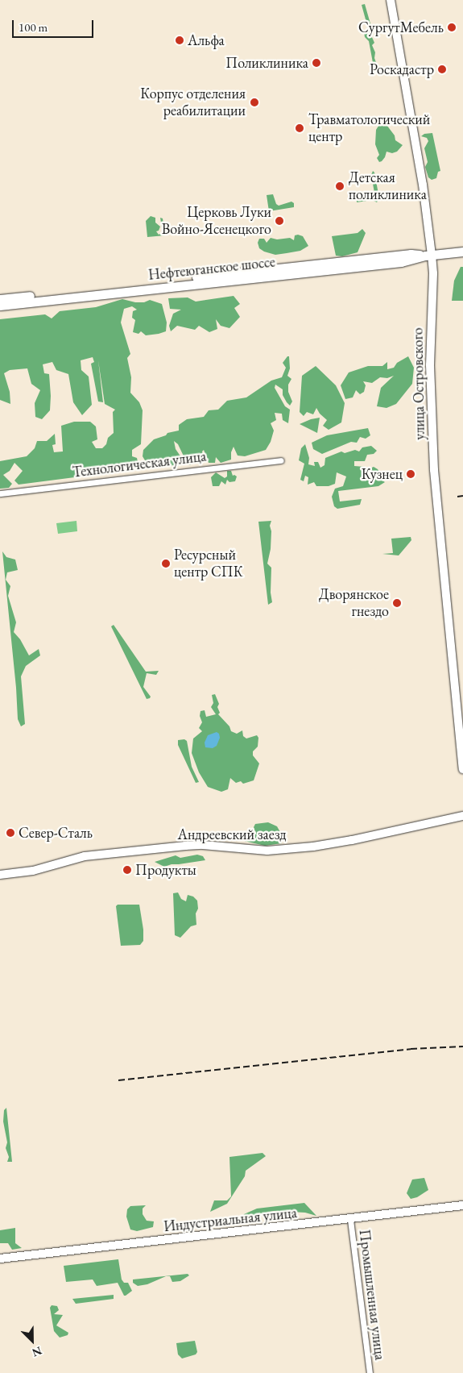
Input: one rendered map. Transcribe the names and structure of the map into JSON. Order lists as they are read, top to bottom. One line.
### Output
{"streets":{"main road":["Нефтеюганское шоссе","улица Островского","Андреевский заезд","Индустриальная улица"],"street":["Технологическая улица","Промышленная улица"]},"crossings":[["Нефтеюганское шоссе","улица Островского"],["Индустриальная улица","Промышленная улица"]],"places":["СургутМебель","Альфа","Поликлиника","Роскадастр","Корпус отделения реабилитации","Травматологический центр","Детская поликлиника","Церковь Луки Войно-Ясенецкого","Кузнец","Ресурсный центр СПК","Дворянское гнездо","Север-Сталь","Продукты"],"scale_bar":"100 m","north":"bottom right"}
